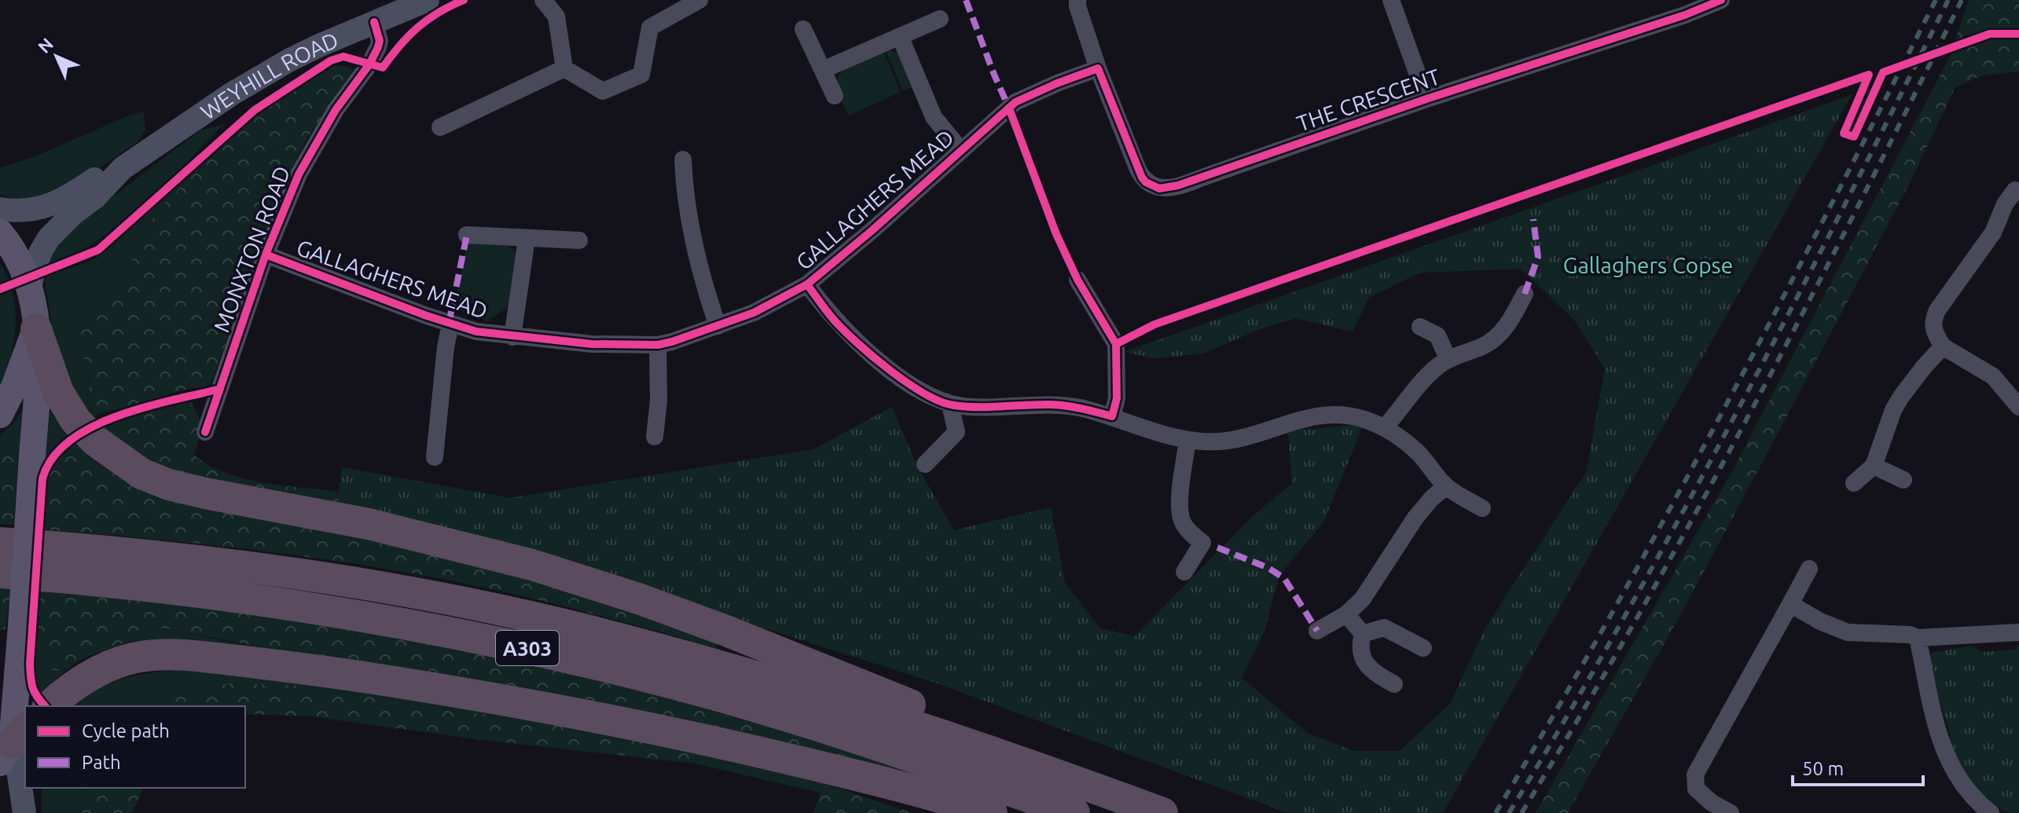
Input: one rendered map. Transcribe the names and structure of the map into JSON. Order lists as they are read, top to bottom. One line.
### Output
{"streets":{"highway":["A303"],"main road":["WEYHILL ROAD"],"street":["THE CRESCENT","GALLAGHERS MEAD","MONXTON ROAD"]},"crossings":[["WEYHILL ROAD","MONXTON ROAD"],["THE CRESCENT","GALLAGHERS MEAD"],["GALLAGHERS MEAD","MONXTON ROAD"]],"parks":["Gallaghers Copse"],"legend":["Cycle path","Path"],"scale_bar":"50 m","north":"top left"}
